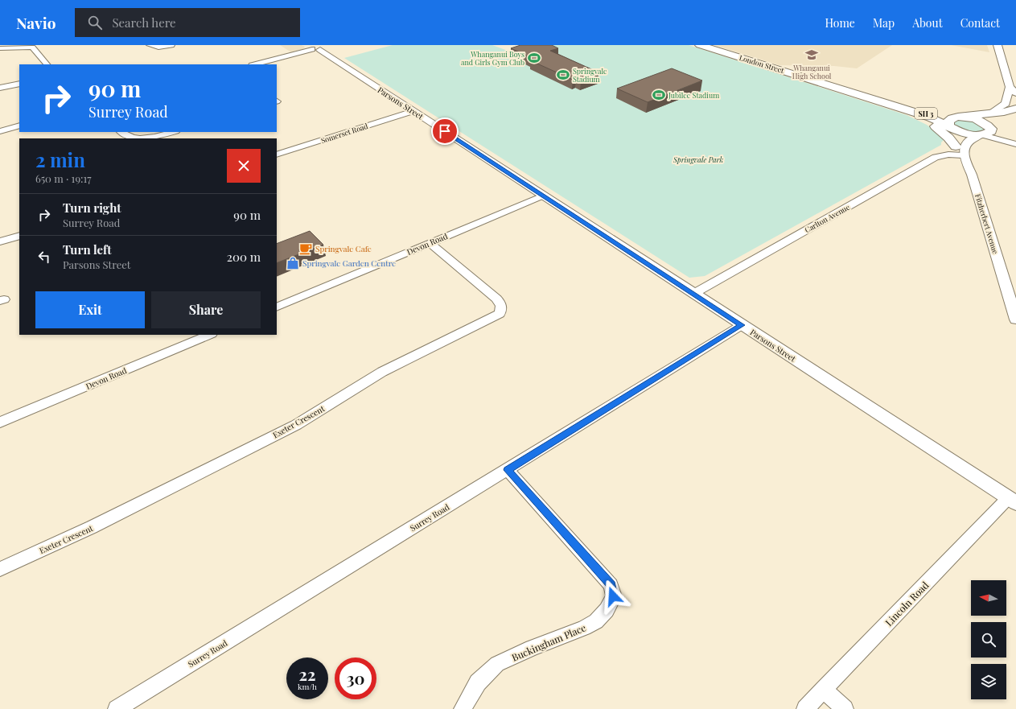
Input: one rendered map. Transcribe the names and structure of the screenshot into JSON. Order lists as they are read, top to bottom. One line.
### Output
{"streets":{"highway":["London Street","SH 3"],"main road":["Parsons Street","Fitzherbert Avenue"],"street":["Somerset Road","Carlton Avenue","Devon Road","Exeter Crescent","Surrey Road","Lincoln Road","Buckingham Place"]},"crossings":[["London Street","SH 3"],["London Street","Fitzherbert Avenue"],["Parsons Street","Somerset Road"],["Parsons Street","Carlton Avenue"],["Parsons Street","Devon Road"],["Parsons Street","Surrey Road"],["Parsons Street","Lincoln Road"],["SH 3","Fitzherbert Avenue"],["Carlton Avenue","Fitzherbert Avenue"],["Devon Road","Exeter Crescent"],["Surrey Road","Buckingham Place"]],"parks":["Springvale Park"],"places":{"school or university":["Whanganui High School"],"sports":["Whanganui Boys and Girls Gym Club","Springvale Stadium","Jubilee Stadium"],"cafe":["Springvale Cafe"],"shop":["Springvale Garden Centre"]},"north":"left","page":{"header":"Navio","search":"Search here","nav":["Home","Map","About","Contact"],"turn":["90 m","Surrey Road"],"heading":["2 min","650 m · 19:17"],"list":[{"name":"Turn right","note":"Surrey Road","value":"90 m"},{"name":"Turn left","note":"Parsons Street","value":"200 m"}],"buttons":["Exit","Share"],"speed":"22 km/h","limit":"30"}}
